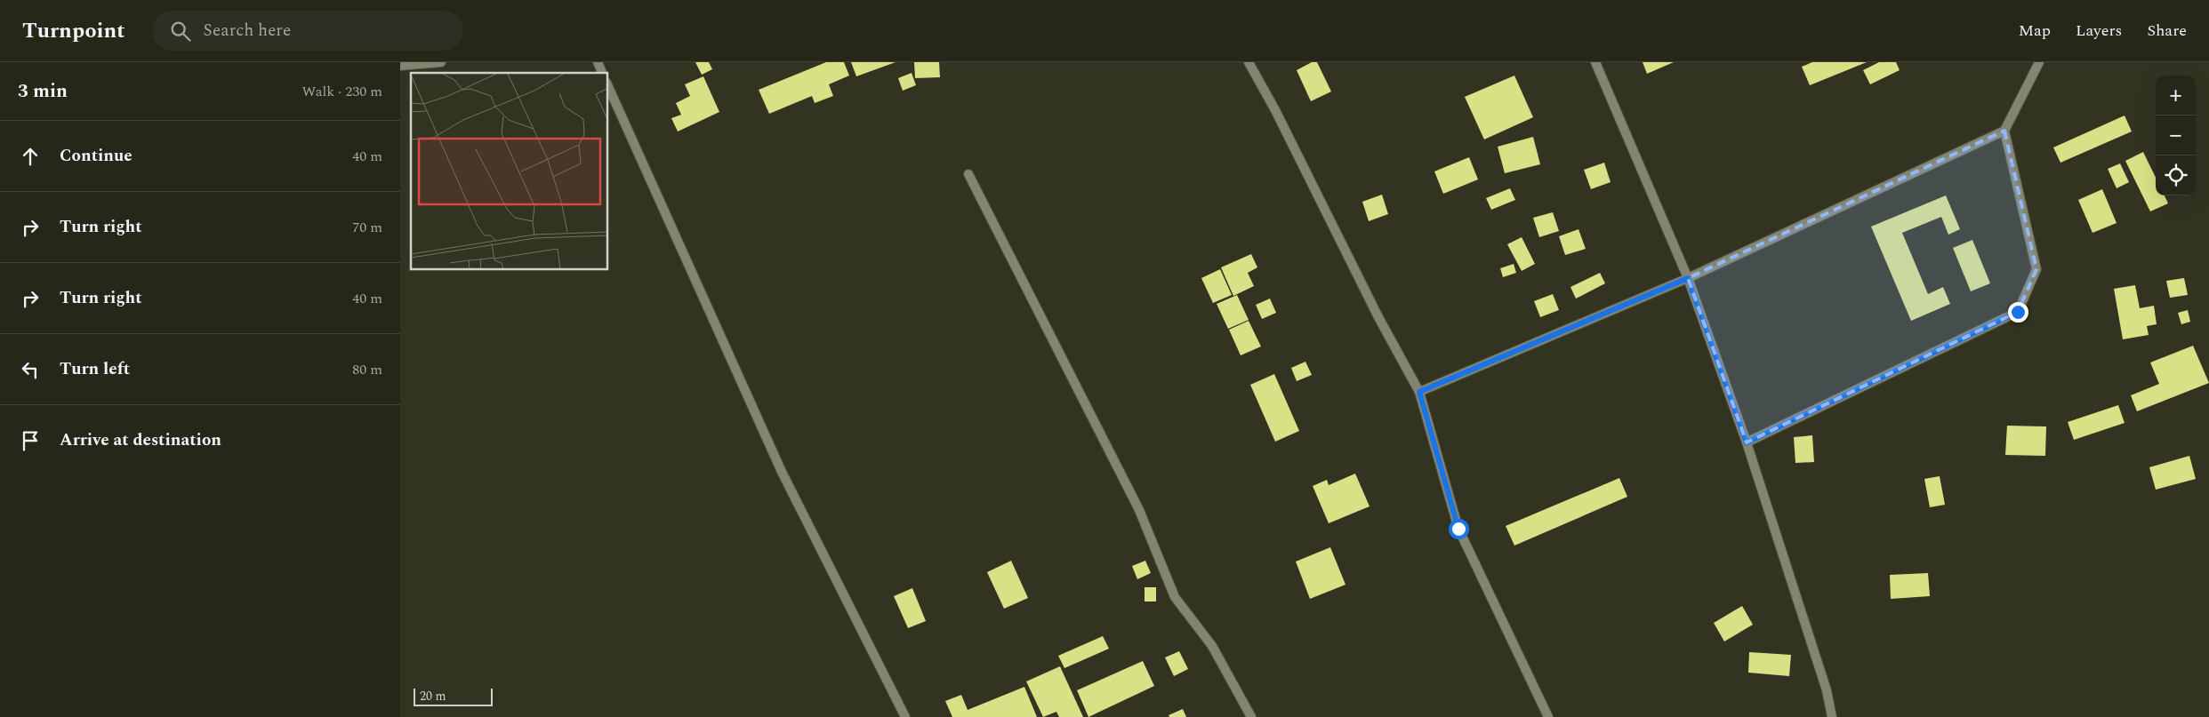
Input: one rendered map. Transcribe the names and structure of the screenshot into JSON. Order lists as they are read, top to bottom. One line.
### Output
{"scale_bar":"20 m","page":{"header":"Turnpoint","search":"Search here","nav":["Map","Layers","Share"],"heading":["3 min","Walk · 230 m"],"map_buttons":["+","−"],"list":[["Continue","40 m"],["Turn right","70 m"],["Turn right","40 m"],["Turn left","80 m"],"Arrive at destination"],"scale":"20 m"}}
